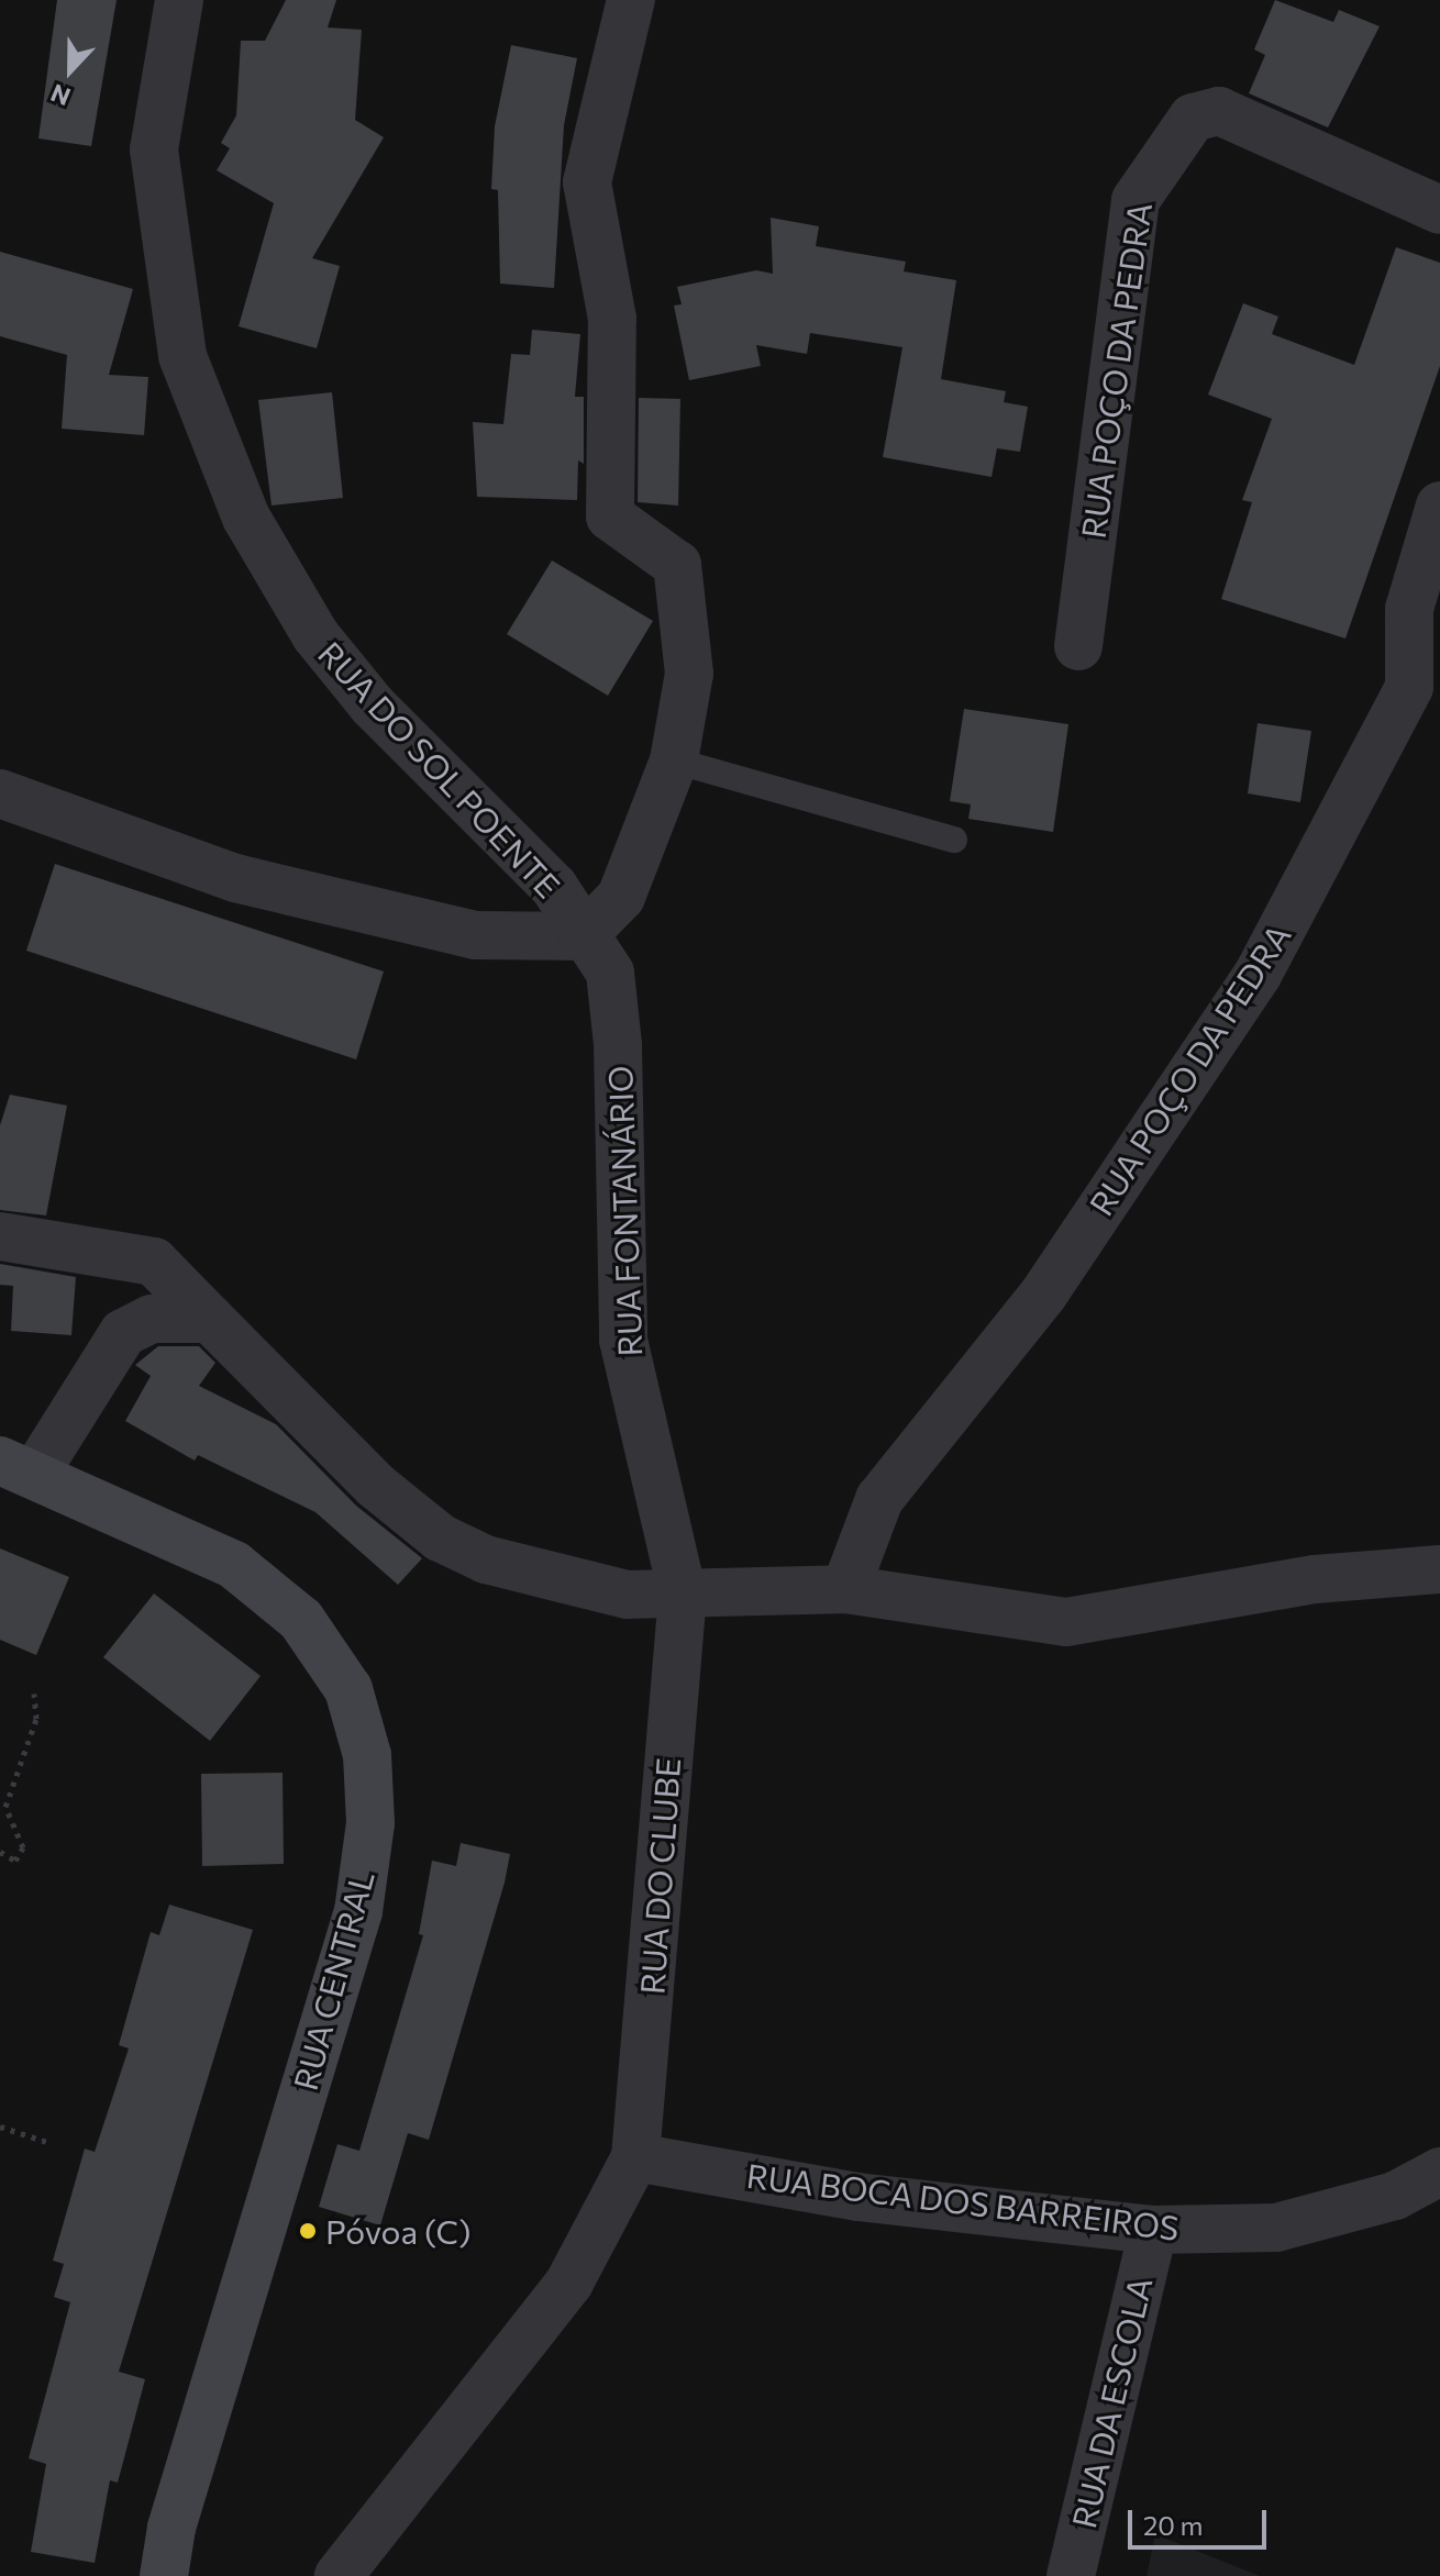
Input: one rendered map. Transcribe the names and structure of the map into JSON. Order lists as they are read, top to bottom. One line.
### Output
{"streets":{"street":["RUA POÇO DA PEDRA","RUA DO SOL POENTE","RUA FONTANÁRIO","RUA DO CLUBE","RUA CENTRAL","RUA BOCA DOS BARREIROS","RUA DA ESCOLA"]},"crossings":[["RUA DO SOL POENTE","RUA FONTANÁRIO"],["RUA FONTANÁRIO","RUA DO CLUBE"],["RUA DO CLUBE","RUA BOCA DOS BARREIROS"],["RUA BOCA DOS BARREIROS","RUA DA ESCOLA"]],"places":["Póvoa (C)"],"scale_bar":"20 m","north":"bottom"}
